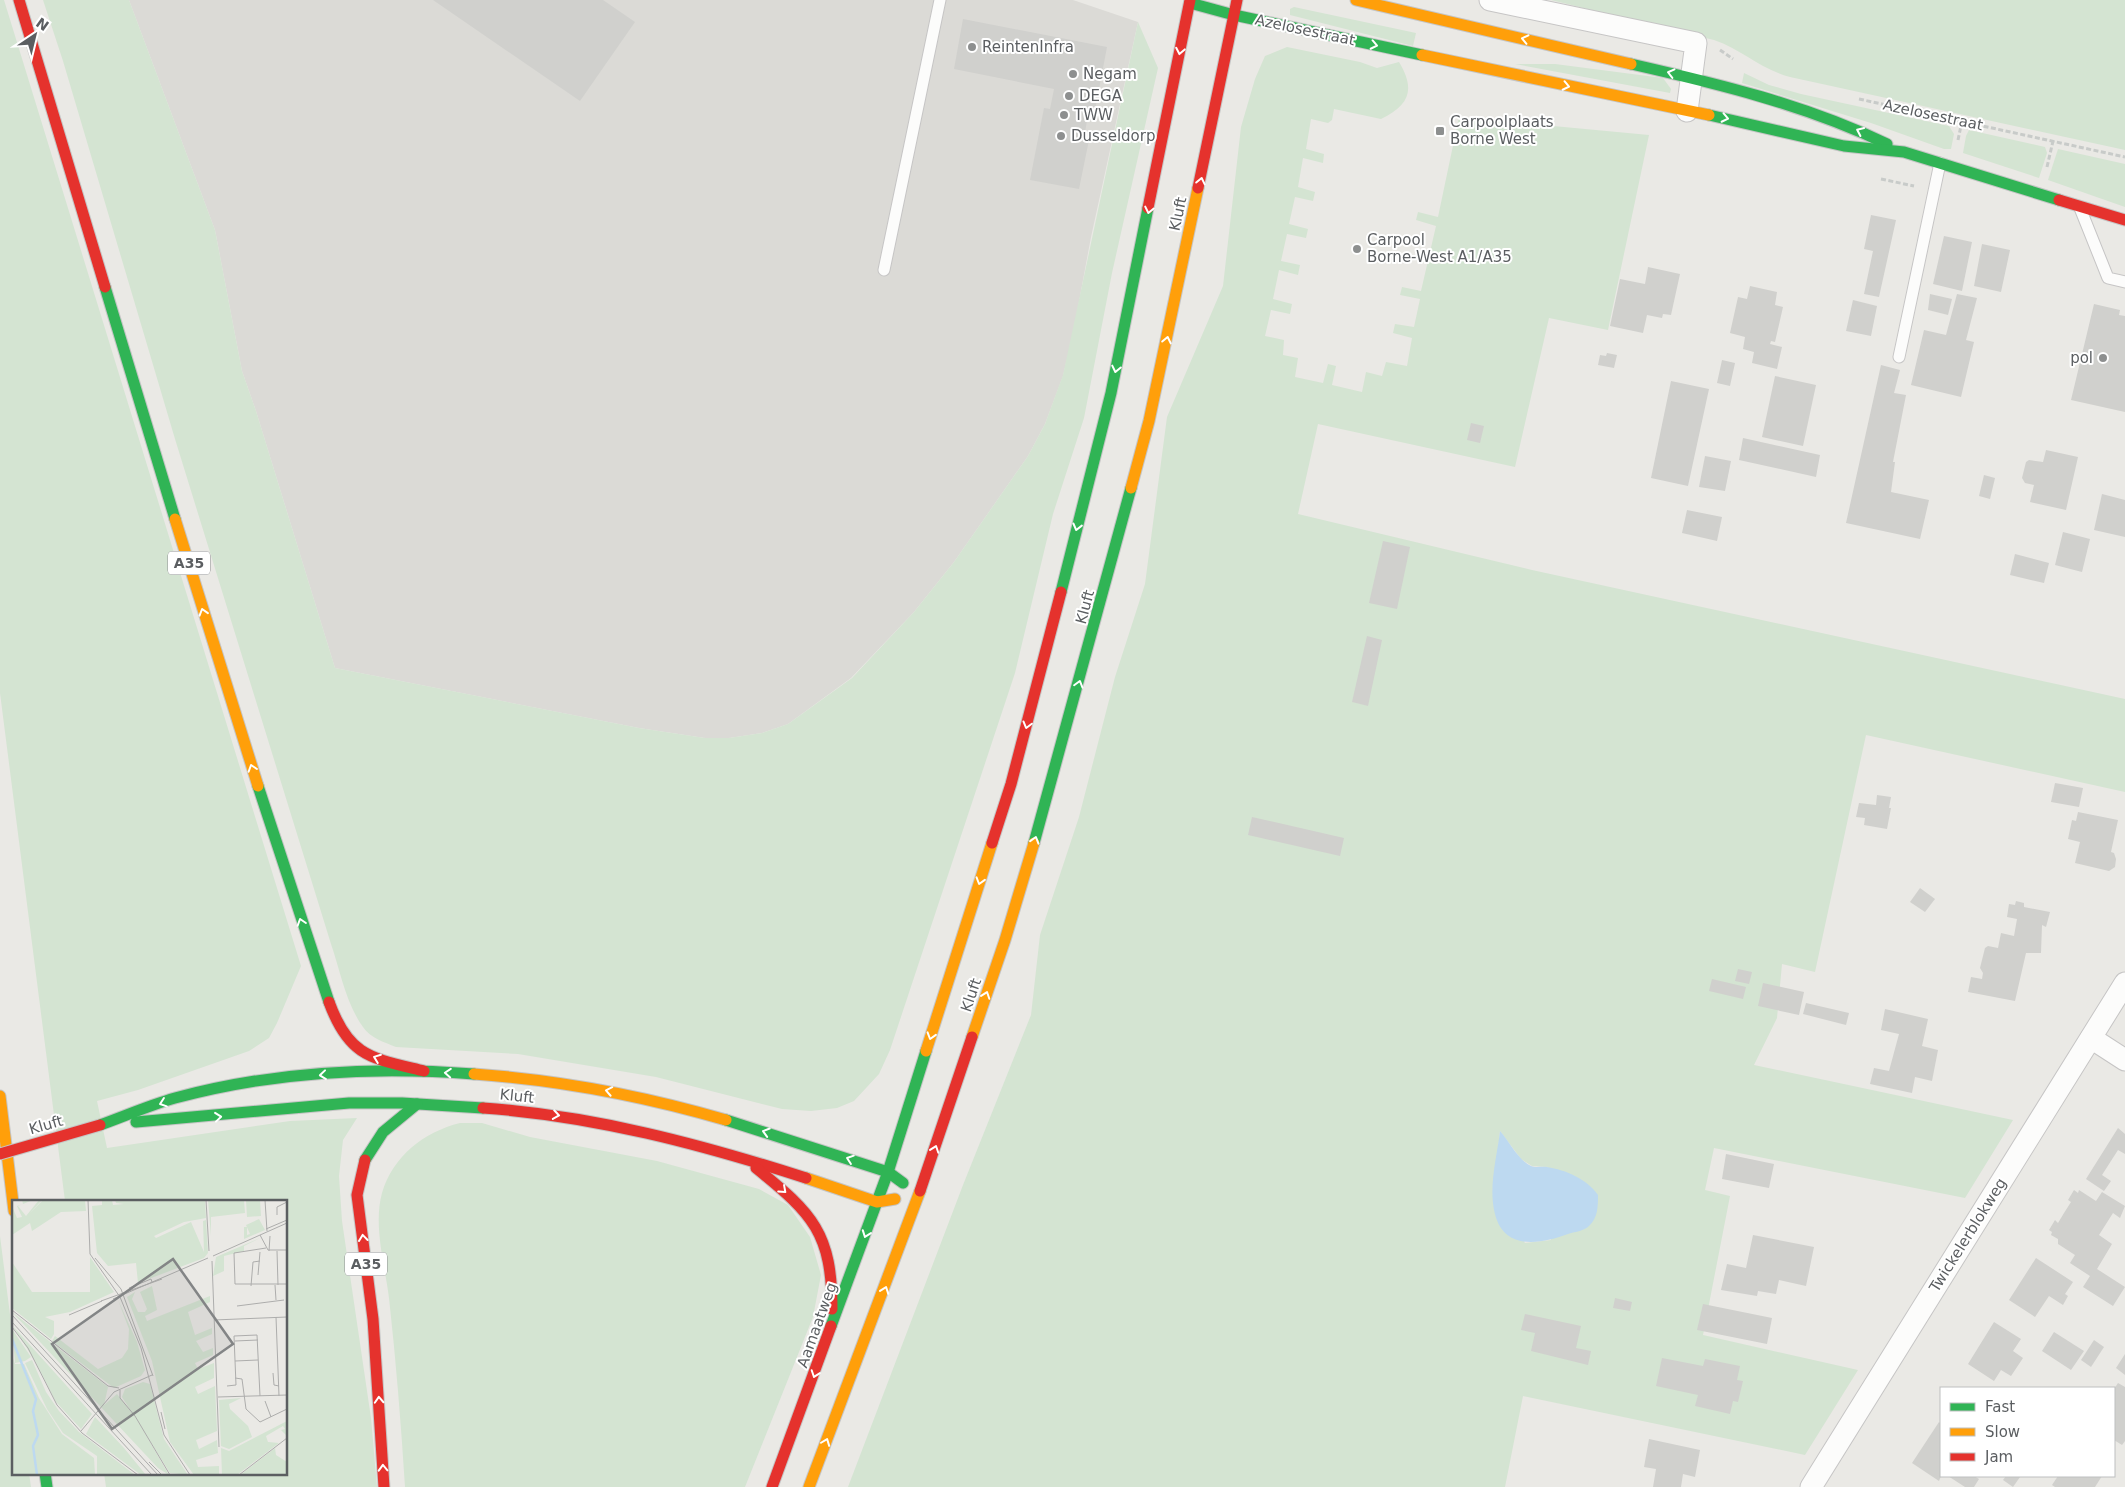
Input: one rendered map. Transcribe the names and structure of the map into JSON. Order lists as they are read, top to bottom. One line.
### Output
{"streets":{"main road":["Azelosestraat","Kluft","A35","Aamaatweg"],"street":["Twickelerblokweg"]},"crossings":[["Azelosestraat","Kluft"],["Kluft","A35"],["Kluft","Aamaatweg"]],"places":{"other":["ReintenInfra","Negam","DEGA","TWW","Dusseldorp","Carpool Borne-West A1/A35","pol"],"transit":["Carpoolplaats Borne West"]},"legend":["Fast","Slow","Jam"],"north":"top right"}
